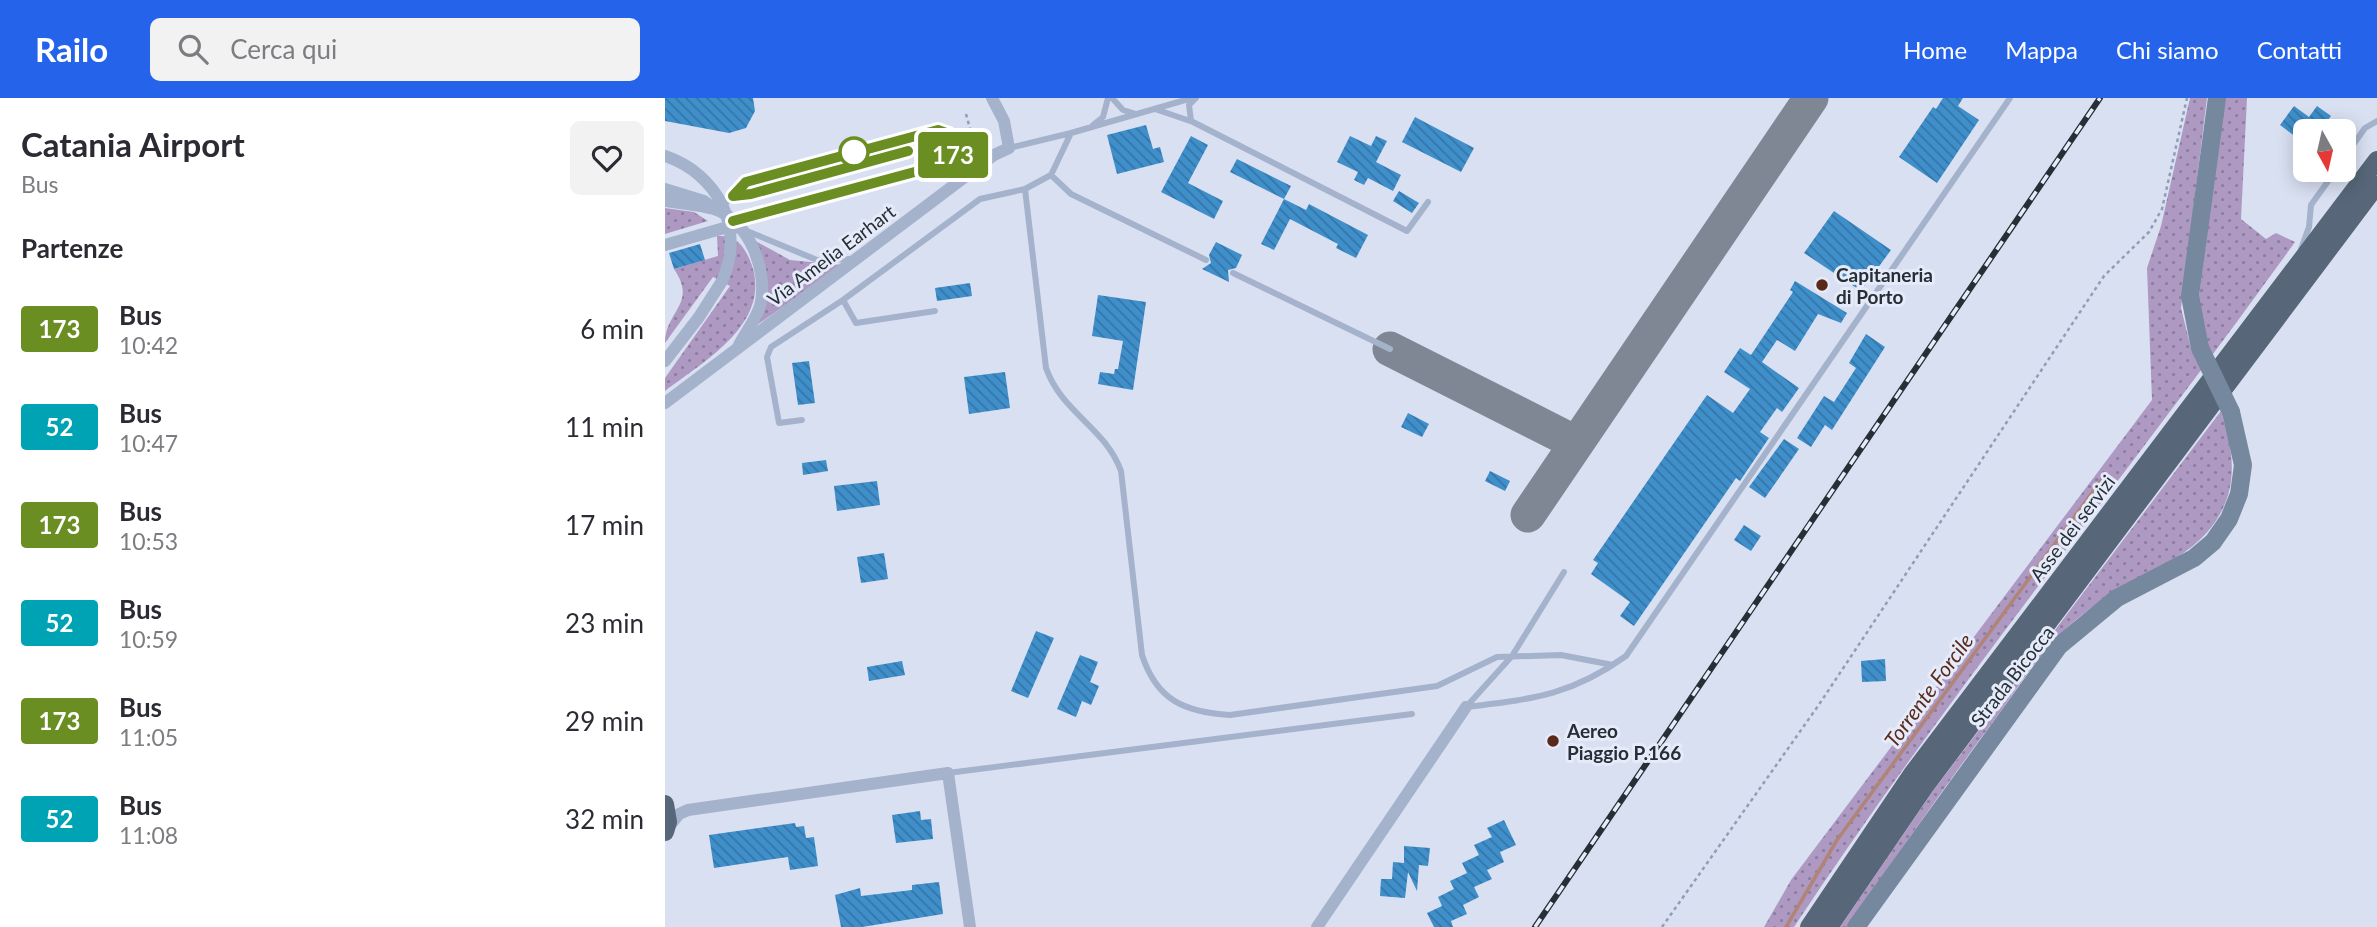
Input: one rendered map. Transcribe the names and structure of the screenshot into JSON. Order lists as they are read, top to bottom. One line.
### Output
{"streets":{"main road":["Asse dei servizi","Strada Bicocca"],"street":["Via Amelia Earhart"]},"water":["Torrente Forcile"],"places":["Capitaneria di Porto","Aereo Piaggio P.166"],"lines":["bus line 173"],"north":"bottom","page":{"header":"Railo","search":"Cerca qui","nav":["Home","Mappa","Chi siamo","Contatti"],"heading":[["Catania Airport","Bus"],"Partenze"],"on_map":"173","list":[{"mark":"173","name":"Bus","note":"10:42","value":"6 min"},{"mark":"52","name":"Bus","note":"10:47","value":"11 min"},{"mark":"173","name":"Bus","note":"10:53","value":"17 min"},{"mark":"52","name":"Bus","note":"10:59","value":"23 min"},{"mark":"173","name":"Bus","note":"11:05","value":"29 min"},{"mark":"52","name":"Bus","note":"11:08","value":"32 min"}]}}
